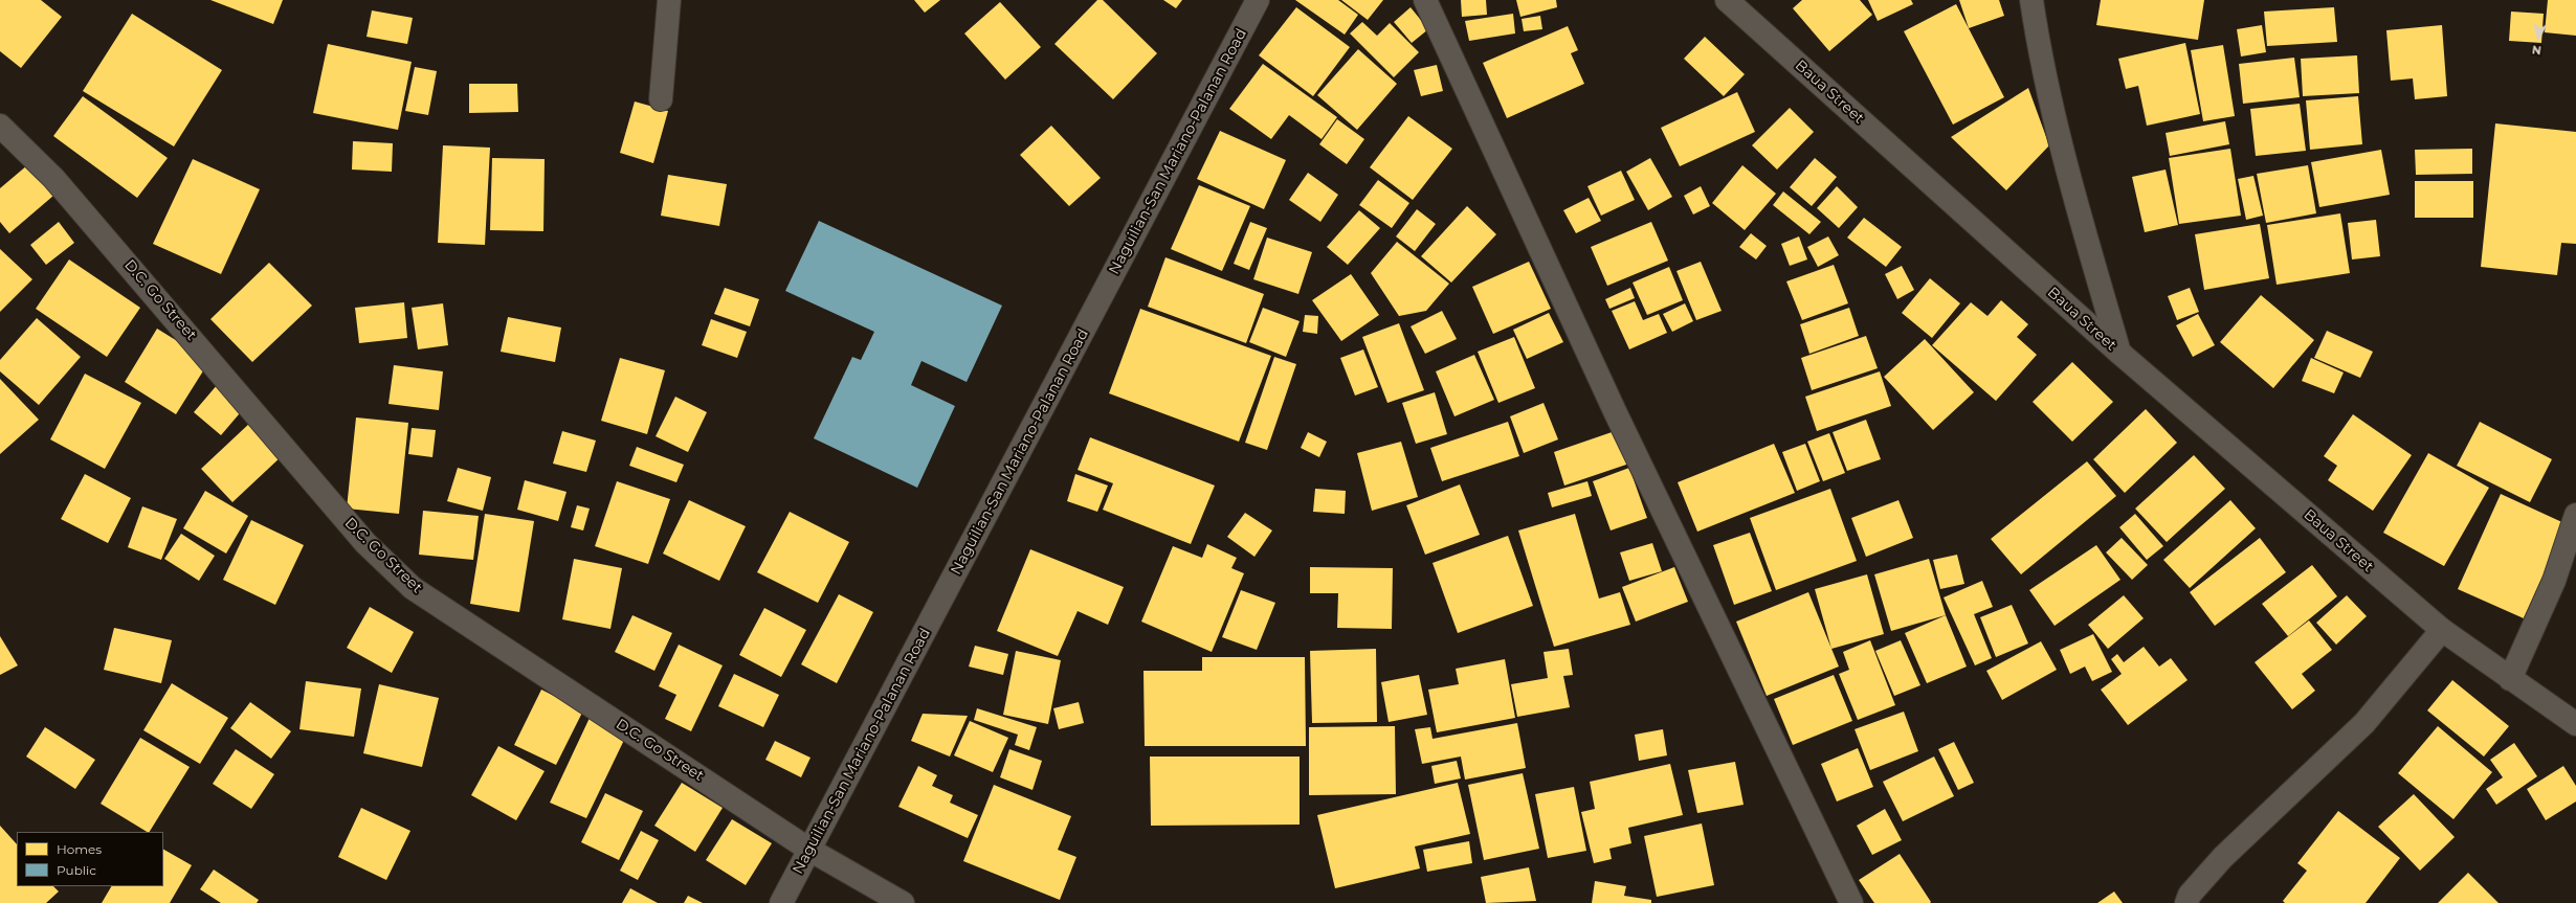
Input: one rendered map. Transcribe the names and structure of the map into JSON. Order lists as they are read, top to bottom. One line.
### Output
{"streets":{"street":["Baua Street","Naguilian-San Mariano-Palanan Road","D.C. Go Street"]},"crossings":[["Naguilian-San Mariano-Palanan Road","D.C. Go Street"]],"legend":["Homes","Public"],"north":"bottom"}
